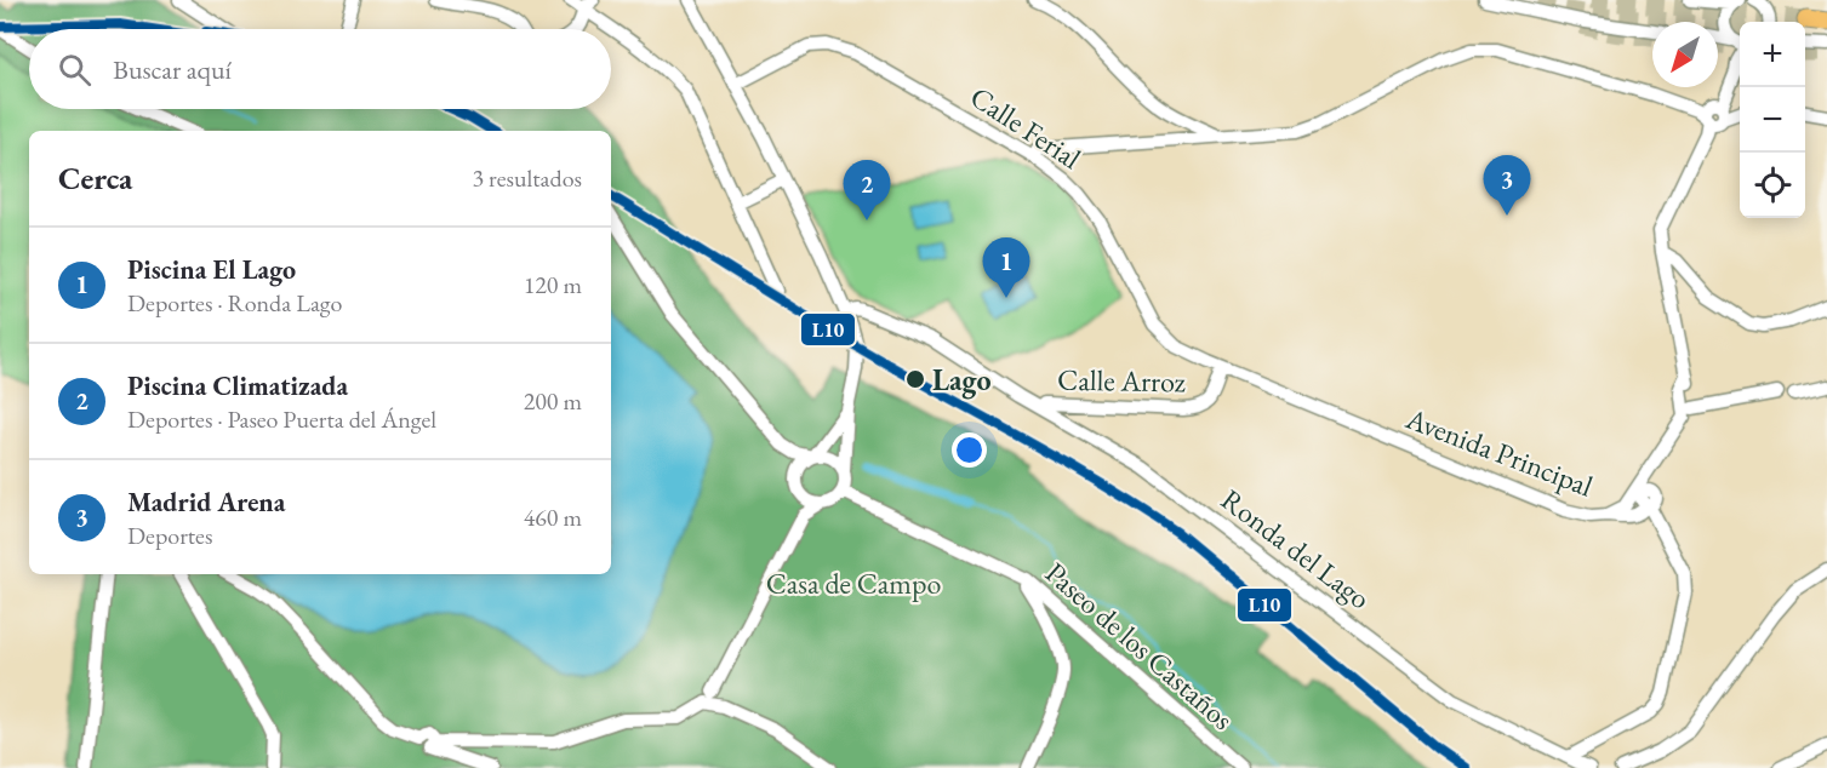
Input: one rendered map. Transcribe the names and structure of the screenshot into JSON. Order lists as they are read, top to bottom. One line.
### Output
{"streets":{"street":["Calle Ferial","Calle Arroz","Avenida Principal","Ronda del Lago","Paseo de los Castaños"]},"crossings":[["Calle Ferial","Calle Arroz"],["Calle Ferial","Avenida Principal"],["Calle Arroz","Avenida Principal"],["Calle Arroz","Ronda del Lago"]],"parks":["Casa de Campo"],"places":["Lago"],"lines":["transit line L10"],"north":"bottom left","page":{"map_buttons":["+","−"],"search":"Buscar aquí","heading":["Cerca","3 resultados"],"pins":["3","2","1"],"list":[{"mark":"1","name":"Piscina El Lago","note":"Deportes · Ronda Lago","value":"120 m"},{"mark":"2","name":"Piscina Climatizada","note":"Deportes · Paseo Puerta del Ángel","value":"200 m"},{"mark":"3","name":"Madrid Arena","note":"Deportes","value":"460 m"}]}}
